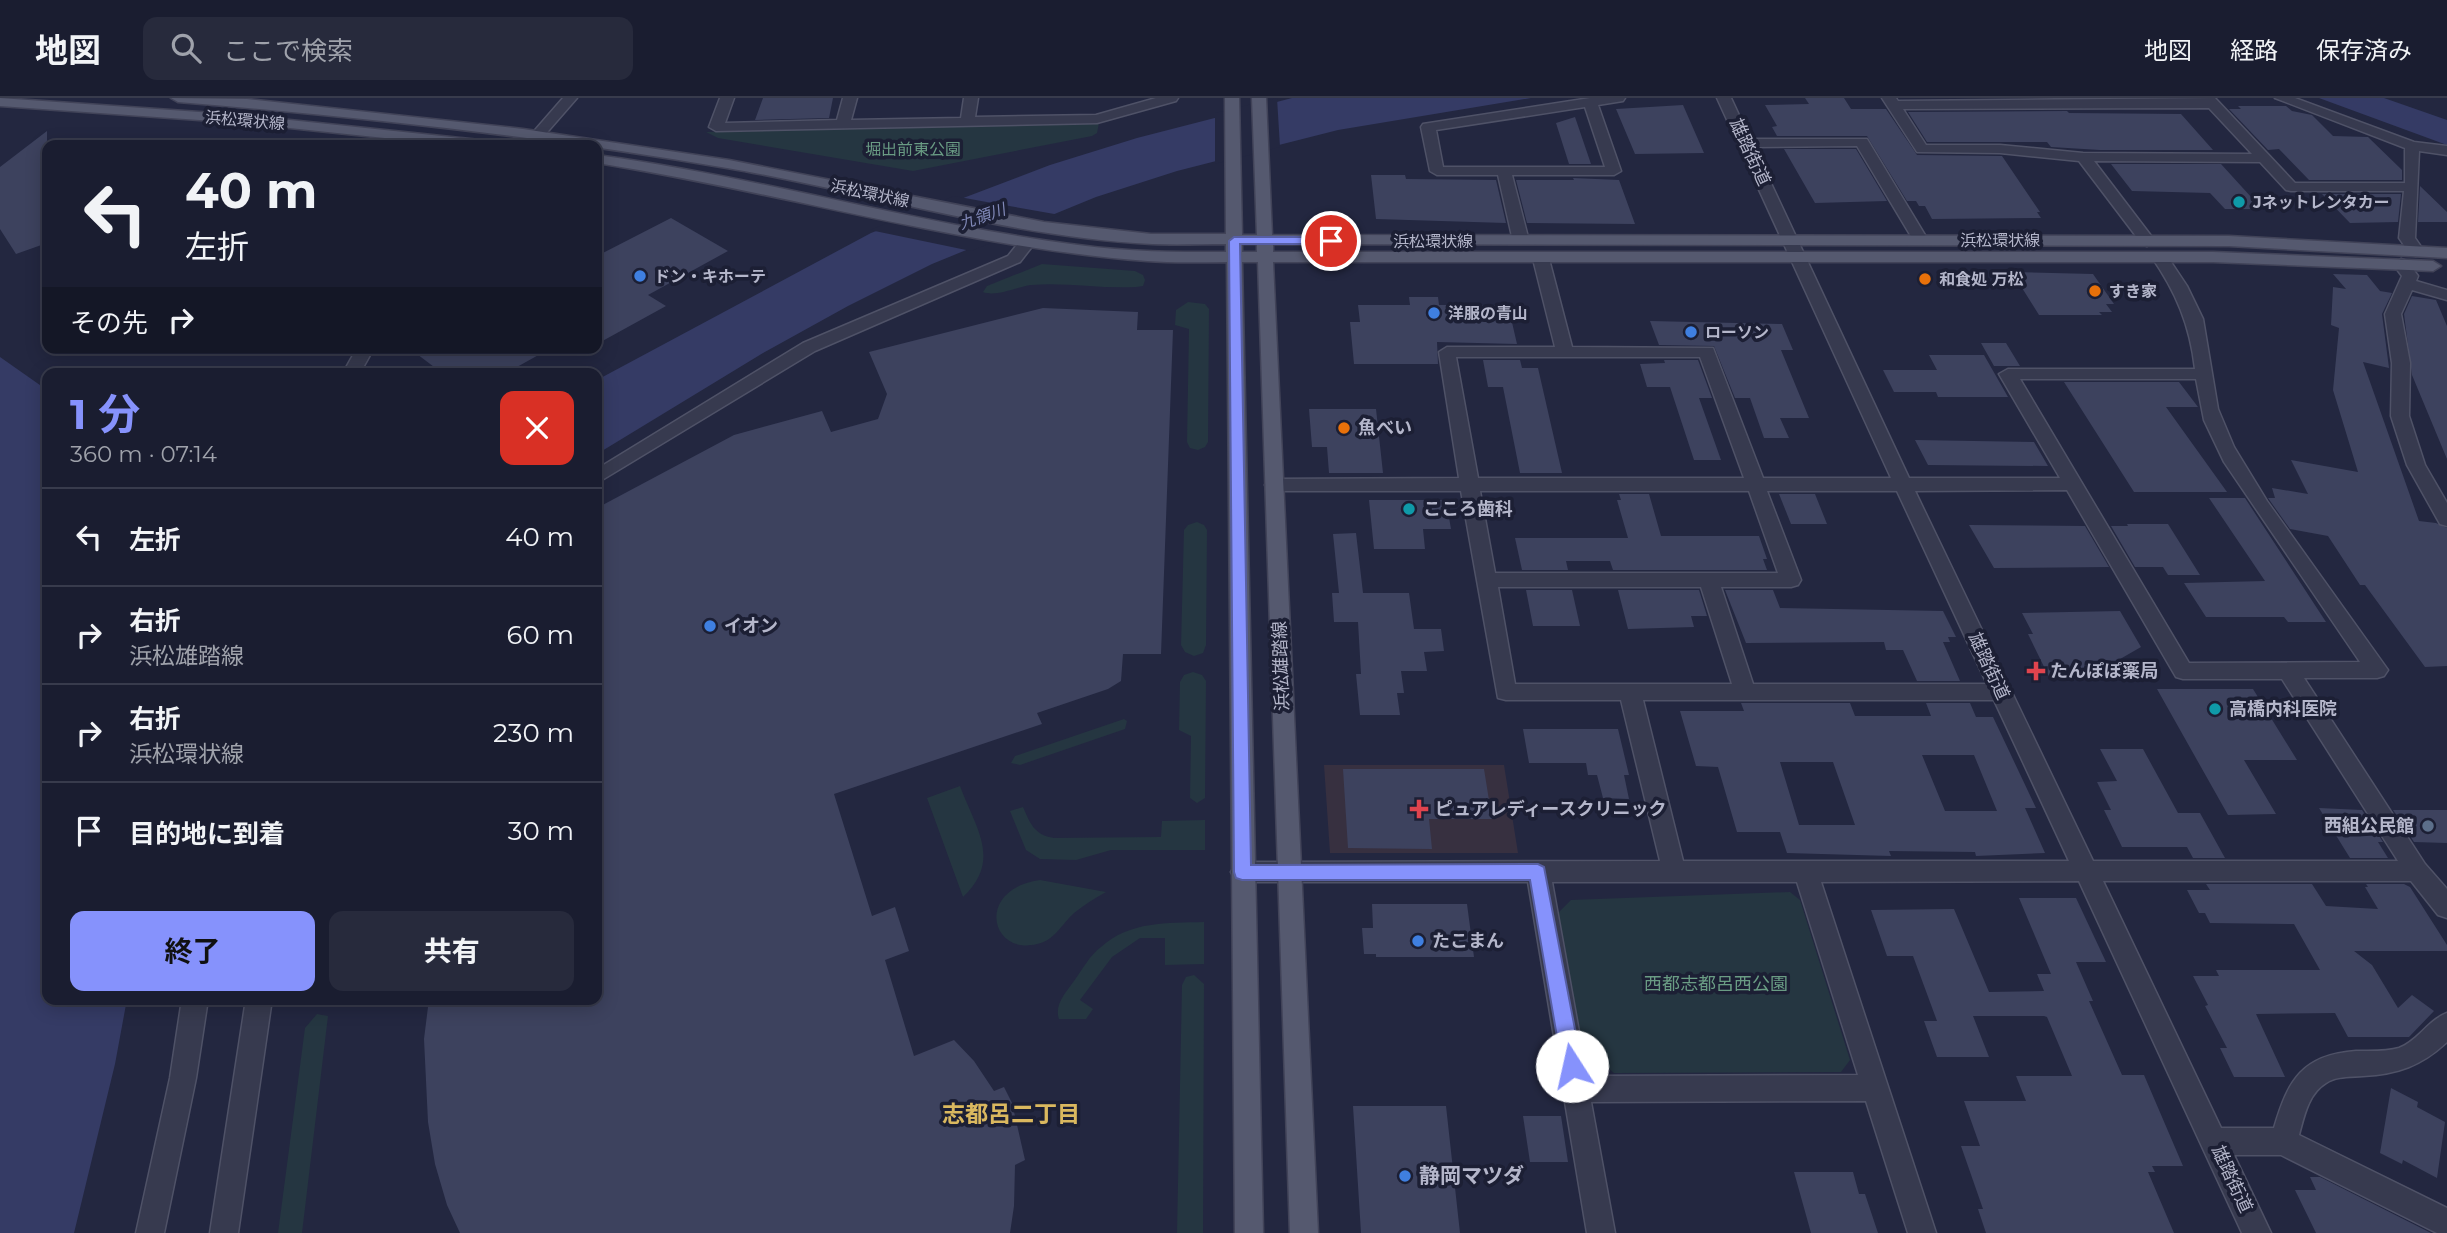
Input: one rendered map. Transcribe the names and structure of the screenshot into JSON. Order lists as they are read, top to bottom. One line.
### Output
{"streets":{"main road":["浜松環状線","浜松雄踏線"],"street":["雄踏街道"]},"crossings":[["浜松環状線","雄踏街道"],["浜松環状線","浜松雄踏線"]],"districts":["志都呂二丁目"],"water":["九領川"],"parks":["堀出前東公園","西都志都呂西公園"],"places":{"other":["Jネットレンタカー","ドン・キホーテ","和食処 万松","すき家","洋服の青山","ローソン","魚べい","こころ歯科","イオン","高橋内科医院","西組公民館","たこまん","静岡マツダ"],"health":["たんぽぽ薬局","ピュアレディースクリニック"]},"page":{"header":"地図","search":"ここで検索","nav":["地図","経路","保存済み"],"turn":["40 m","左折"],"then":"その先","heading":["1 分","360 m · 07:14"],"list":[{"name":"左折","value":"40 m"},{"name":"右折","note":"浜松雄踏線","value":"60 m"},{"name":"右折","note":"浜松環状線","value":"230 m"},{"name":"目的地に到着","value":"30 m"}],"buttons":["終了","共有"]}}
